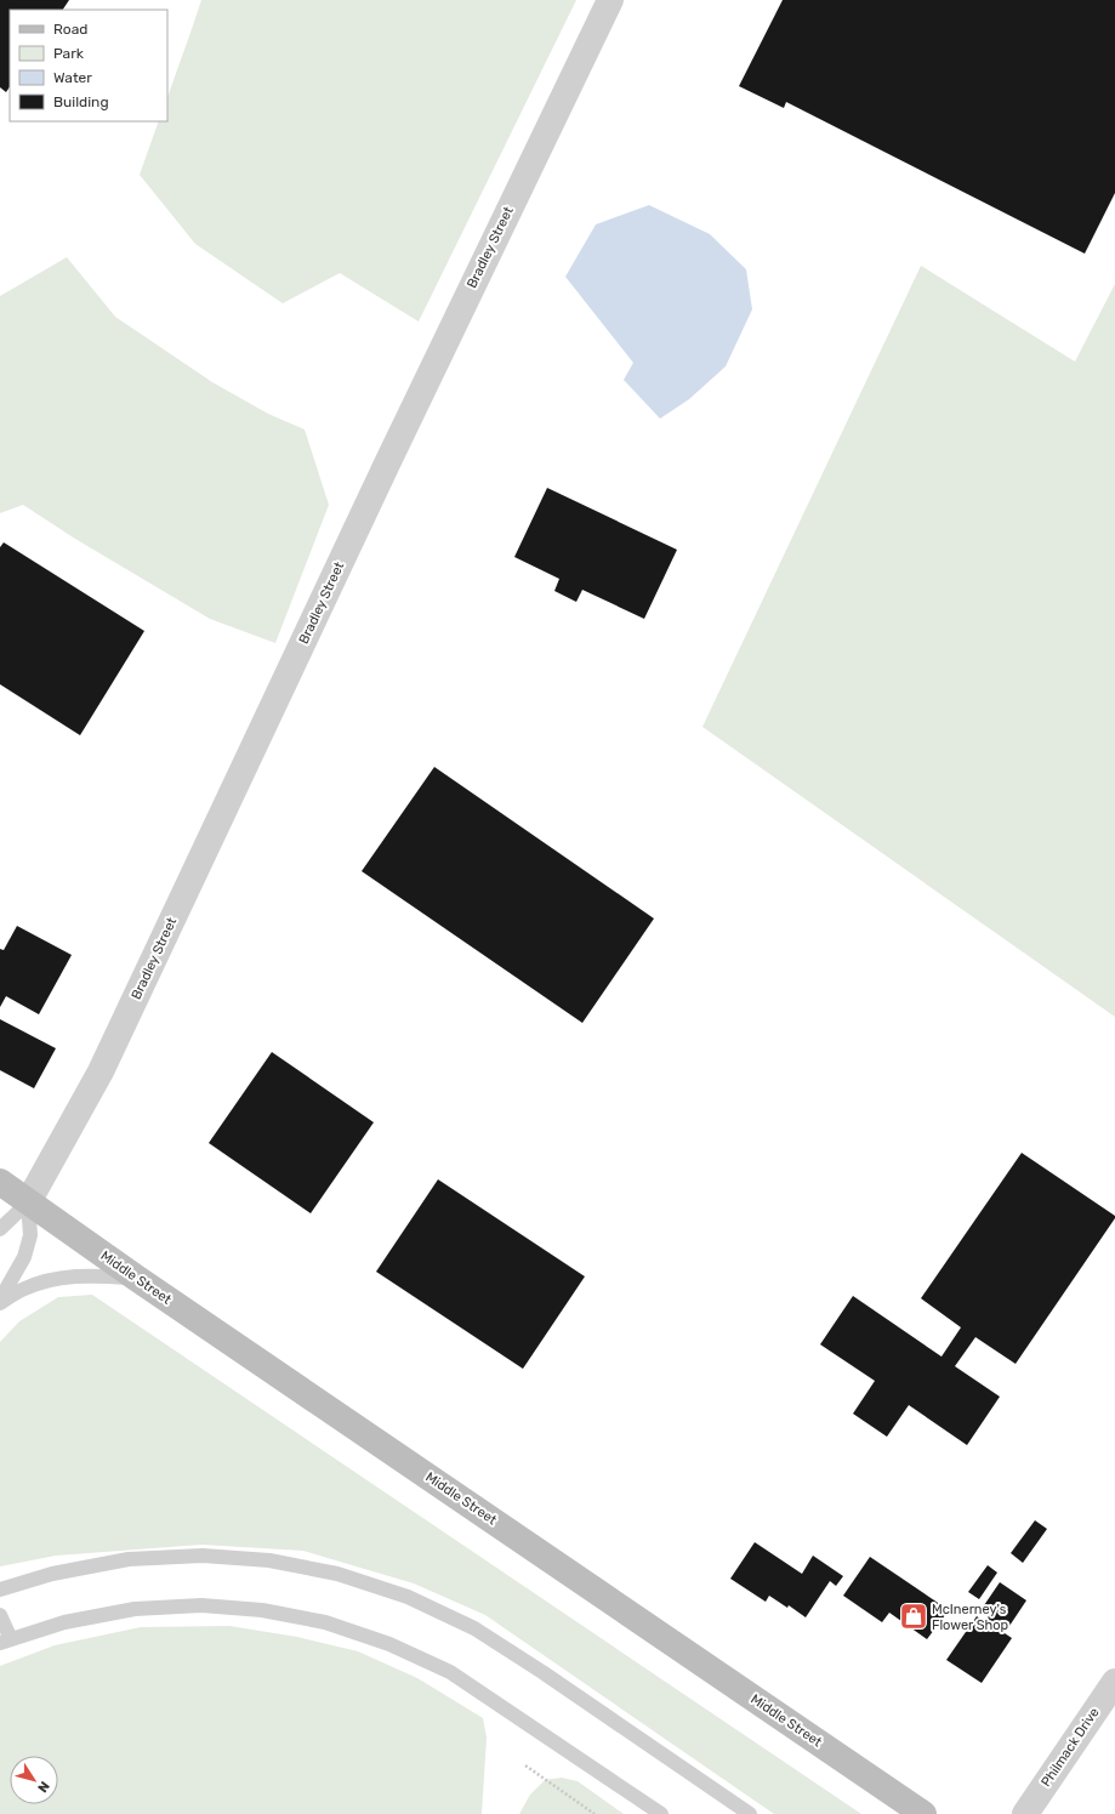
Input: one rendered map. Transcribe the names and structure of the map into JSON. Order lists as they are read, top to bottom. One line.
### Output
{"streets":{"street":["Bradley Street","Middle Street","Philmack Drive"]},"crossings":[["Bradley Street","Middle Street"]],"places":{"shop":["McInerney's Flower Shop"]},"legend":["Road","Park","Water","Building"],"north":"bottom right"}
